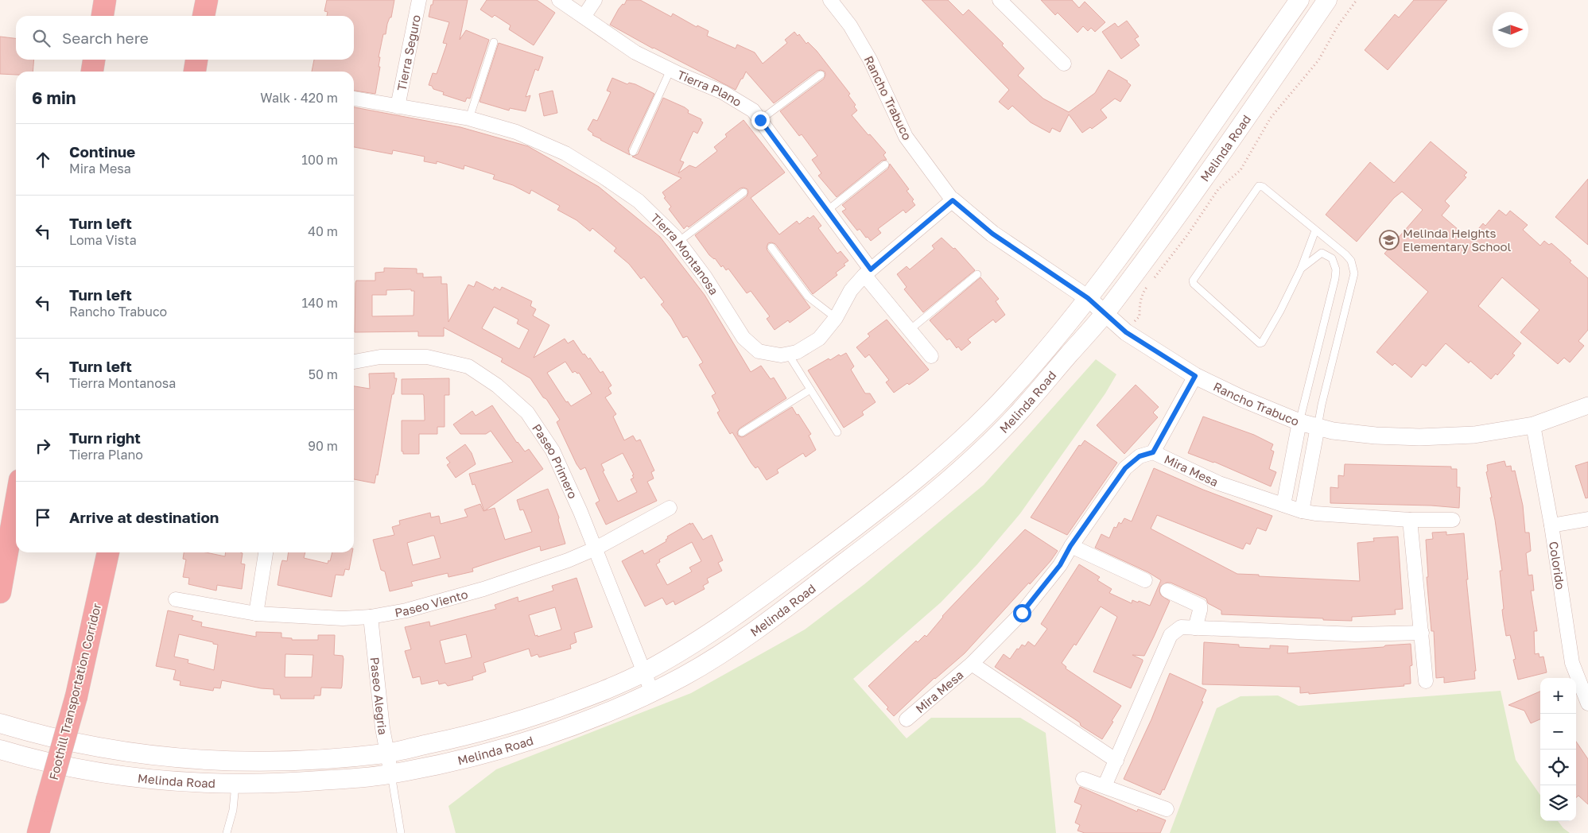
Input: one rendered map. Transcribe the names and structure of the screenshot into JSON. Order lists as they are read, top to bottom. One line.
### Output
{"streets":{"highway":["Foothill Transportation Corridor"],"main road":["Melinda Road"],"street":["Tierra Seguro","Tierra Plano","Rancho Trabuco","Tierra Montanosa","Paseo Primero","Mira Mesa","Colorido","Paseo Viento","Paseo Alegria"]},"crossings":[["Tierra Seguro","Tierra Montanosa"],["Tierra Plano","Tierra Montanosa"],["Rancho Trabuco","Melinda Road"],["Rancho Trabuco","Tierra Montanosa"],["Rancho Trabuco","Colorido"],["Melinda Road","Paseo Primero"],["Melinda Road","Paseo Alegria"],["Paseo Primero","Paseo Viento"],["Paseo Viento","Paseo Alegria"]],"places":{"school or university":["Melinda Heights Elementary School"]},"north":"right","page":{"search":"Search here","heading":["6 min","Walk · 420 m"],"list":[["Continue","Mira Mesa","100 m"],["Turn left","Loma Vista","40 m"],["Turn left","Rancho Trabuco","140 m"],["Turn left","Tierra Montanosa","50 m"],["Turn right","Tierra Plano","90 m"],"Arrive at destination"],"map_buttons":["+","−"]}}
